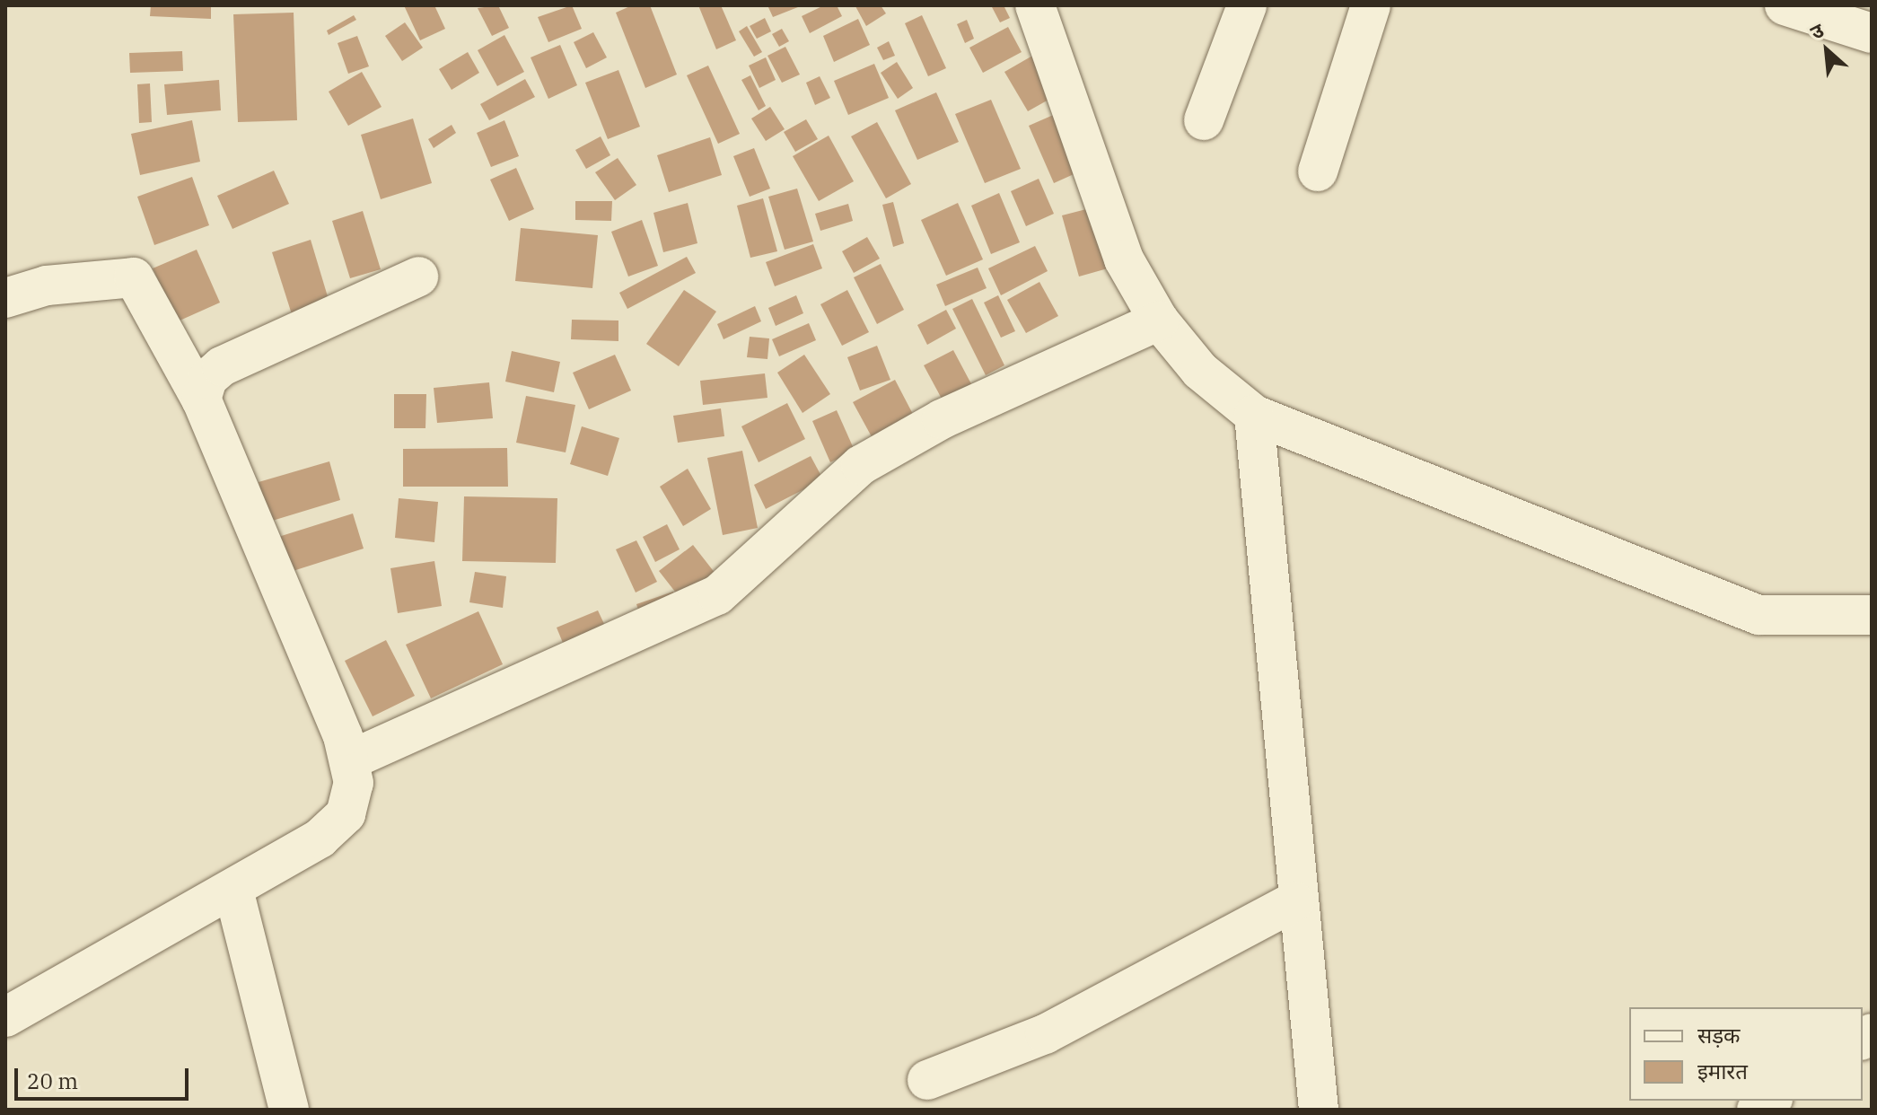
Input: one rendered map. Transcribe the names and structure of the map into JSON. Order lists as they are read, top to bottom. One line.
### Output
{"legend":["सड़क","इमारत"],"scale_bar":"20 m","north":"top left"}
